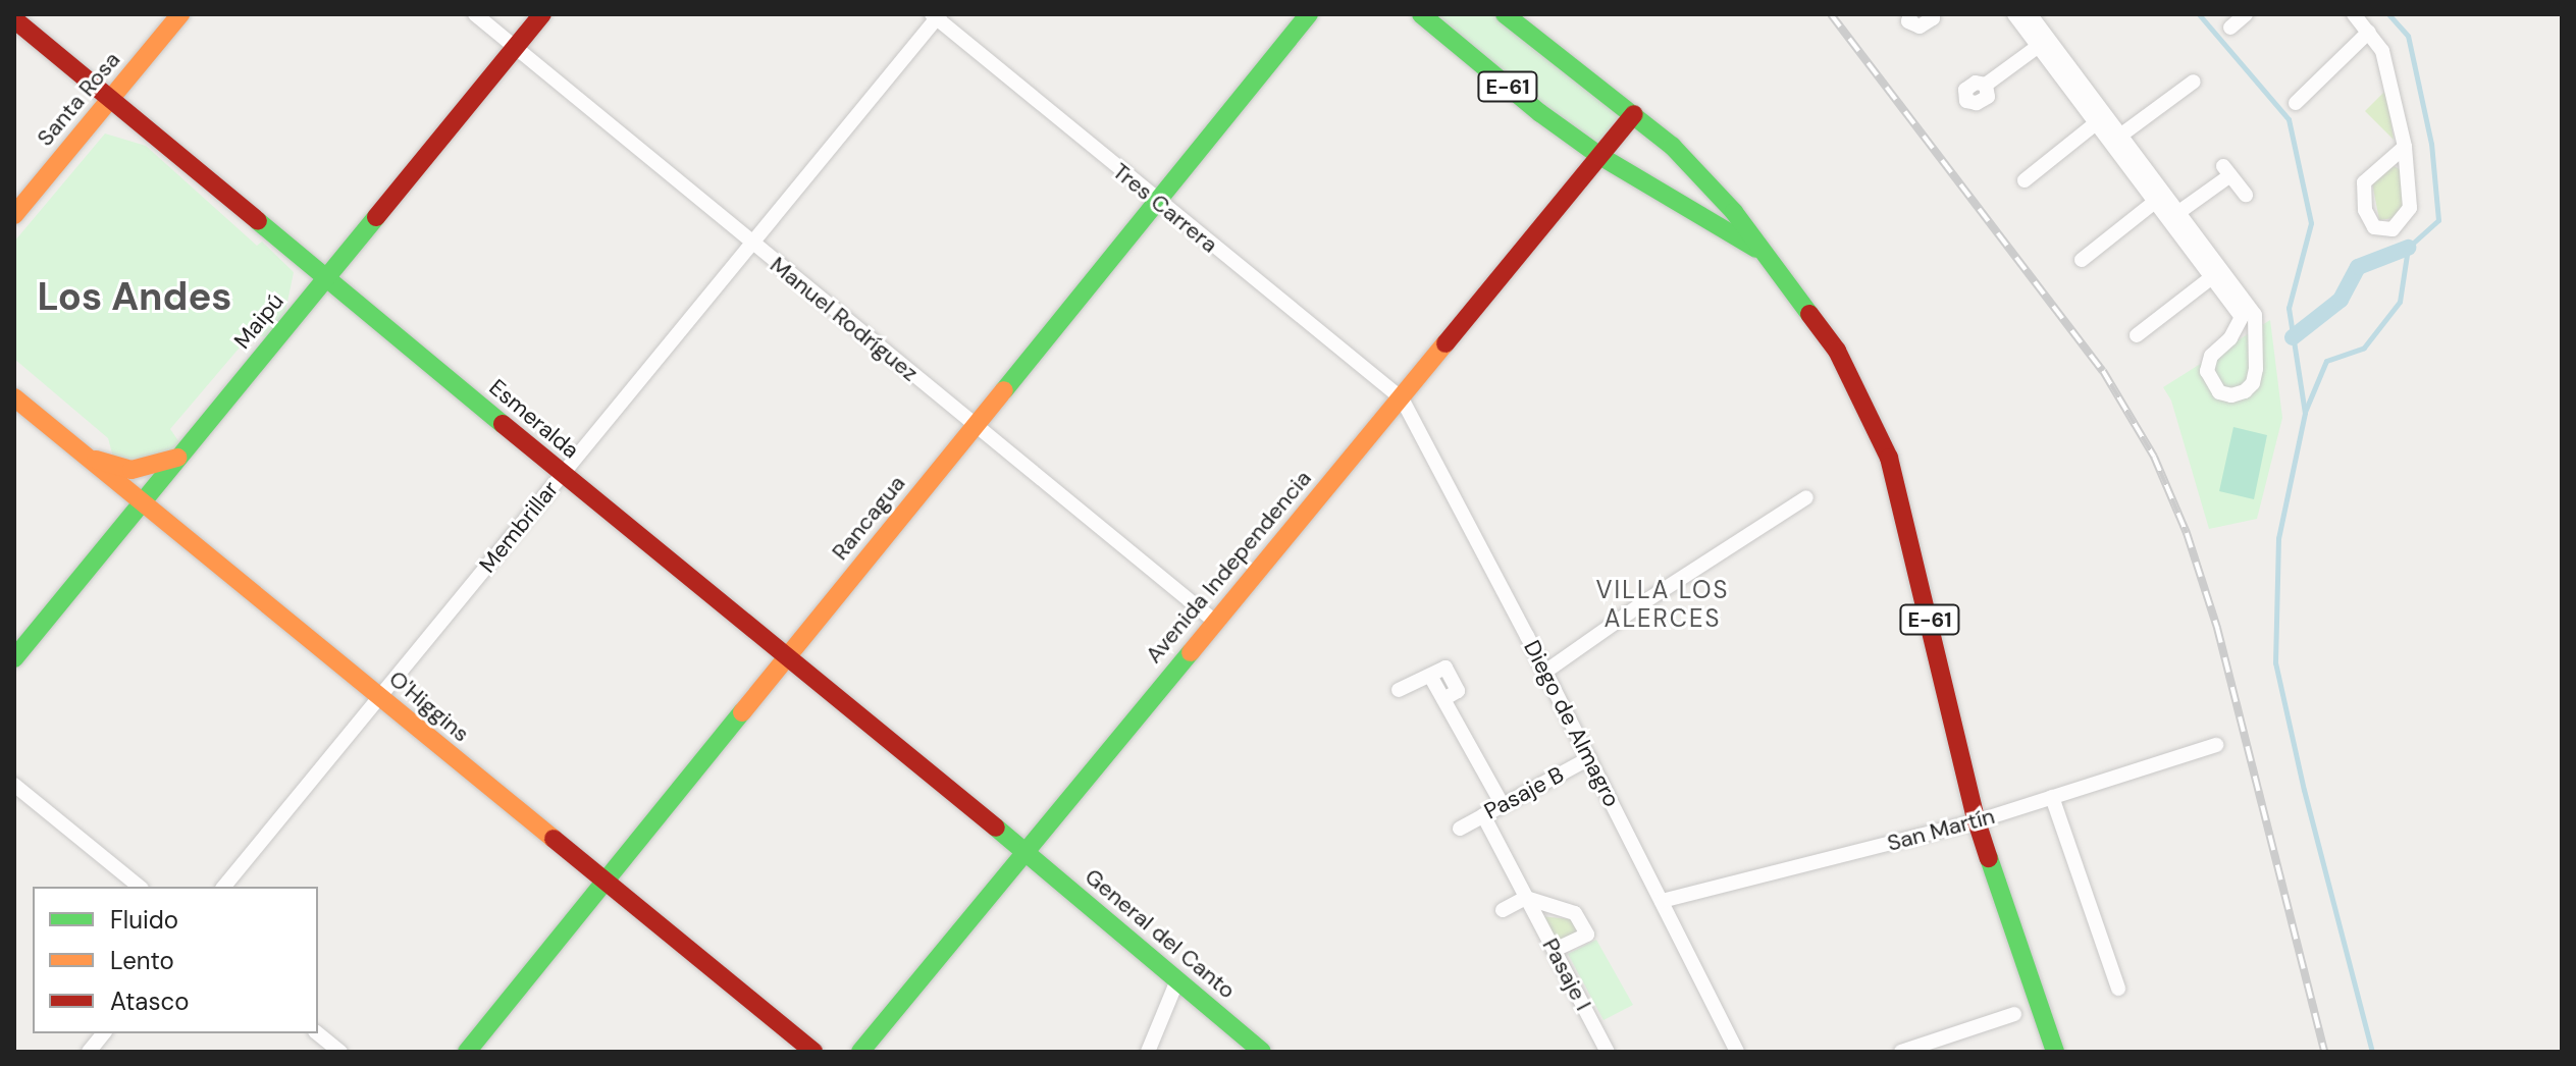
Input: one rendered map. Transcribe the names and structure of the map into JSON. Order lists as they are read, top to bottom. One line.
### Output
{"streets":{"main road":["E-61","Santa Rosa","Maipú","Esmeralda","Rancagua","Avenida Independencia","O'Higgins","General del Canto"],"street":["Tres Carrera","Manuel Rodríguez","Membrillar","Diego de Almagro","Pasaje B","San Martín","Pasaje I"]},"crossings":[["E-61","Avenida Independencia"],["E-61","San Martín"],["Santa Rosa","Esmeralda"],["Tres Carrera","Rancagua"],["Tres Carrera","Membrillar"],["Tres Carrera","Avenida Independencia"],["Tres Carrera","Diego de Almagro"],["Manuel Rodríguez","Maipú"],["Manuel Rodríguez","Rancagua"],["Manuel Rodríguez","Membrillar"],["Manuel Rodríguez","Avenida Independencia"],["Maipú","Esmeralda"],["Maipú","O'Higgins"],["Esmeralda","Rancagua"],["Esmeralda","Membrillar"],["Esmeralda","Avenida Independencia"],["Esmeralda","General del Canto"],["Rancagua","O'Higgins"],["Membrillar","O'Higgins"],["Avenida Independencia","Diego de Almagro"],["Avenida Independencia","General del Canto"],["Diego de Almagro","Pasaje B"],["Diego de Almagro","San Martín"],["Pasaje B","Pasaje I"]],"districts":["Los Andes","VILLA LOS ALERCES"],"legend":["Fluido","Lento","Atasco"]}
